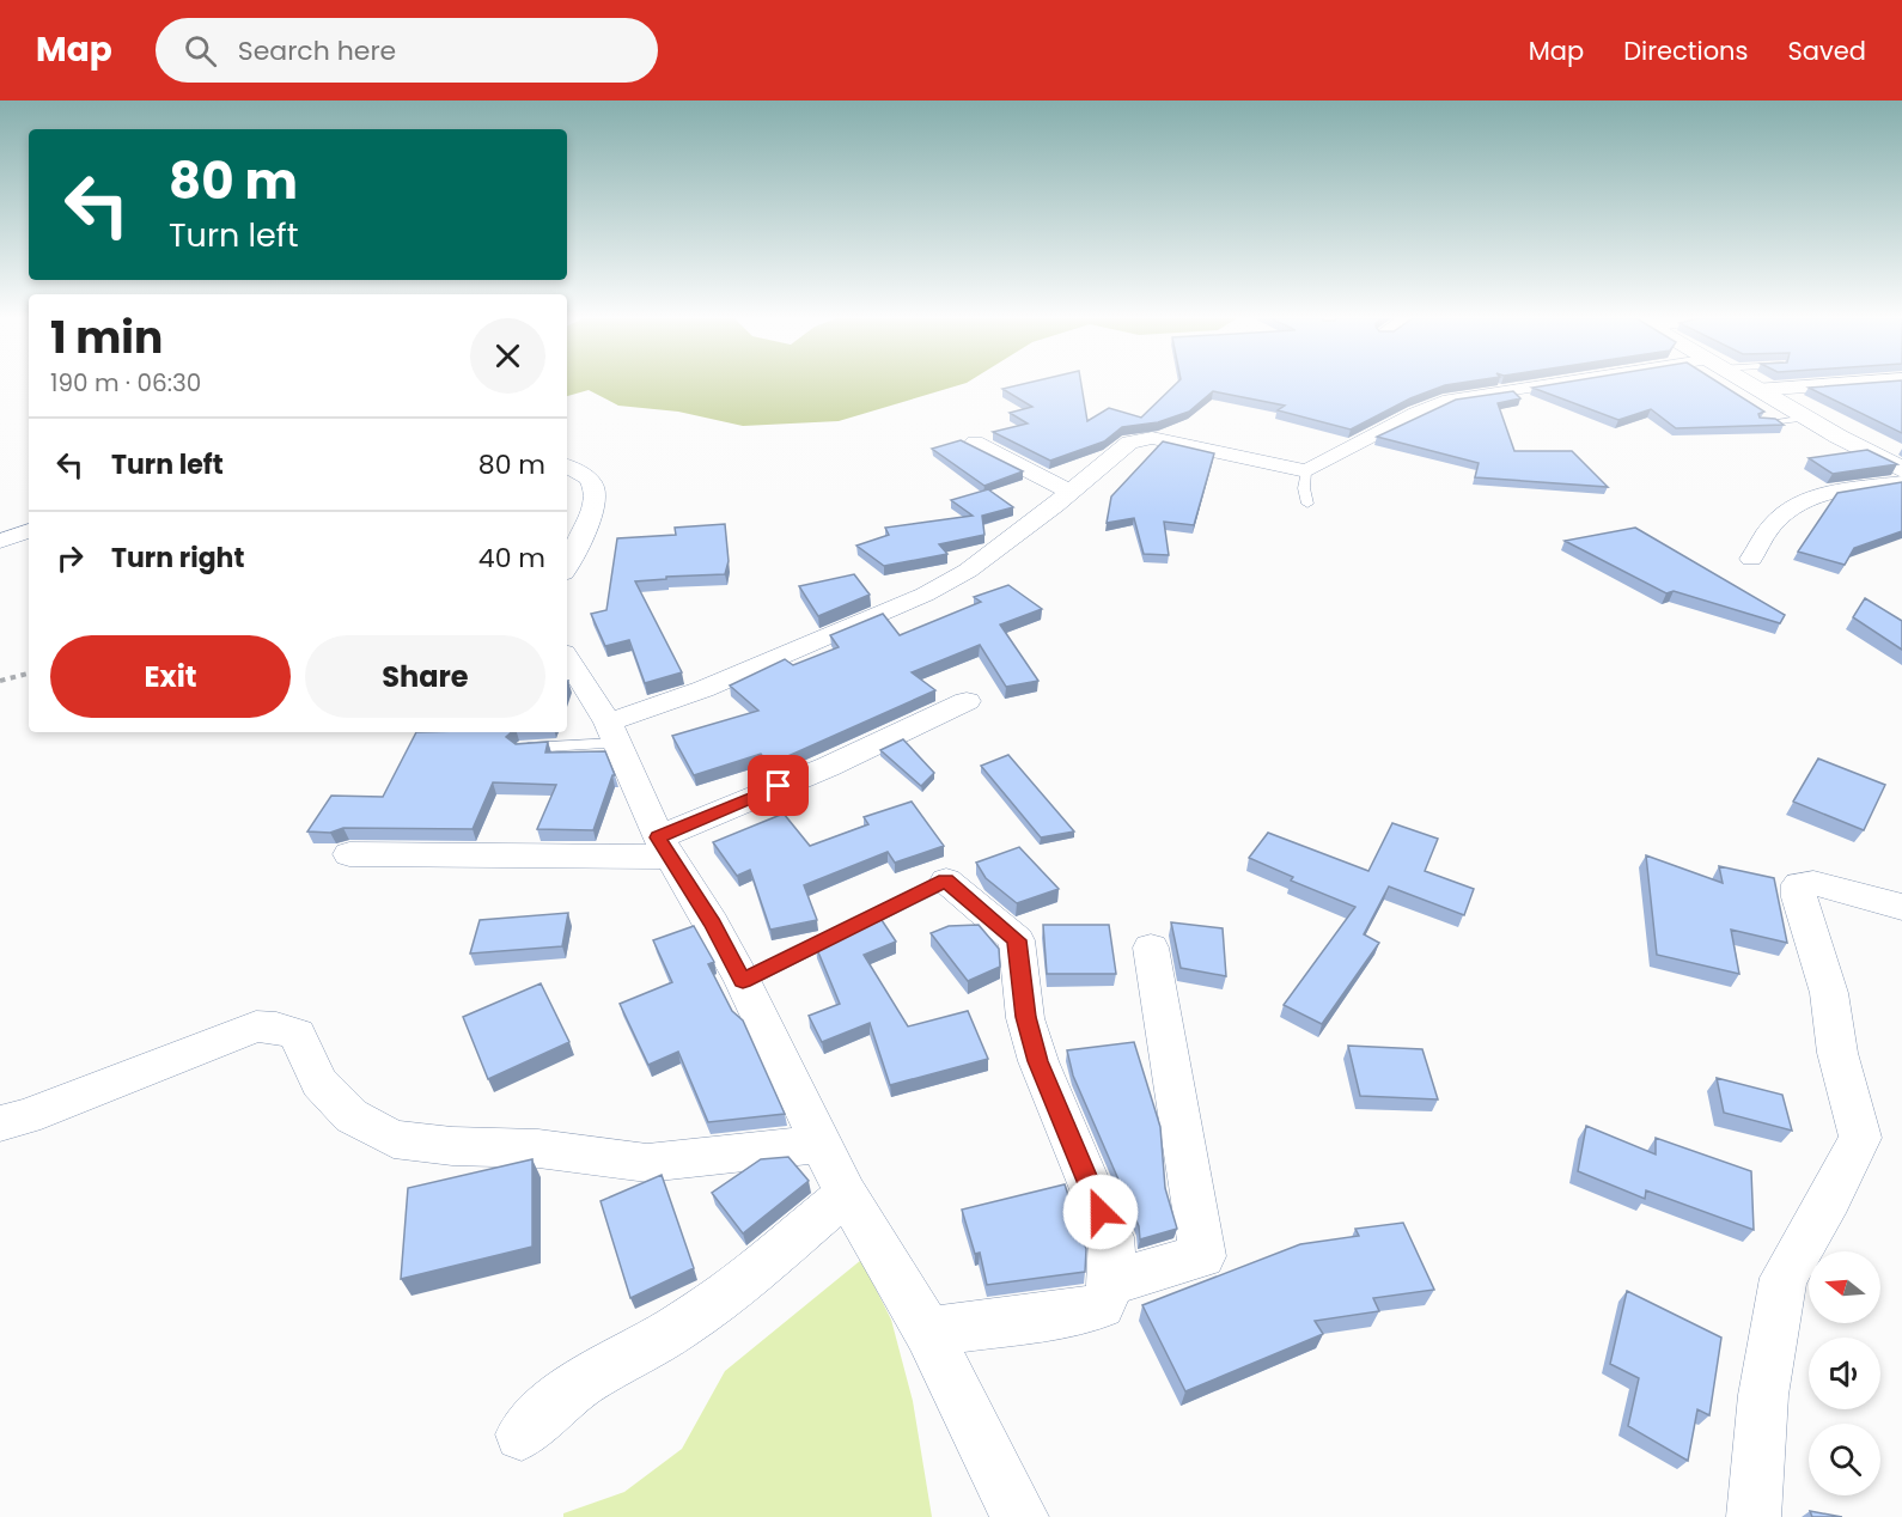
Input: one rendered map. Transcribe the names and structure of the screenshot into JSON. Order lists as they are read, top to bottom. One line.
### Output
{"north":"left","page":{"header":"Map","search":"Search here","nav":["Map","Directions","Saved"],"turn":["80 m","Turn left"],"heading":["1 min","190 m · 06:30"],"list":[{"name":"Turn left","value":"80 m"},{"name":"Turn right","value":"40 m"}],"buttons":["Exit","Share"]}}
